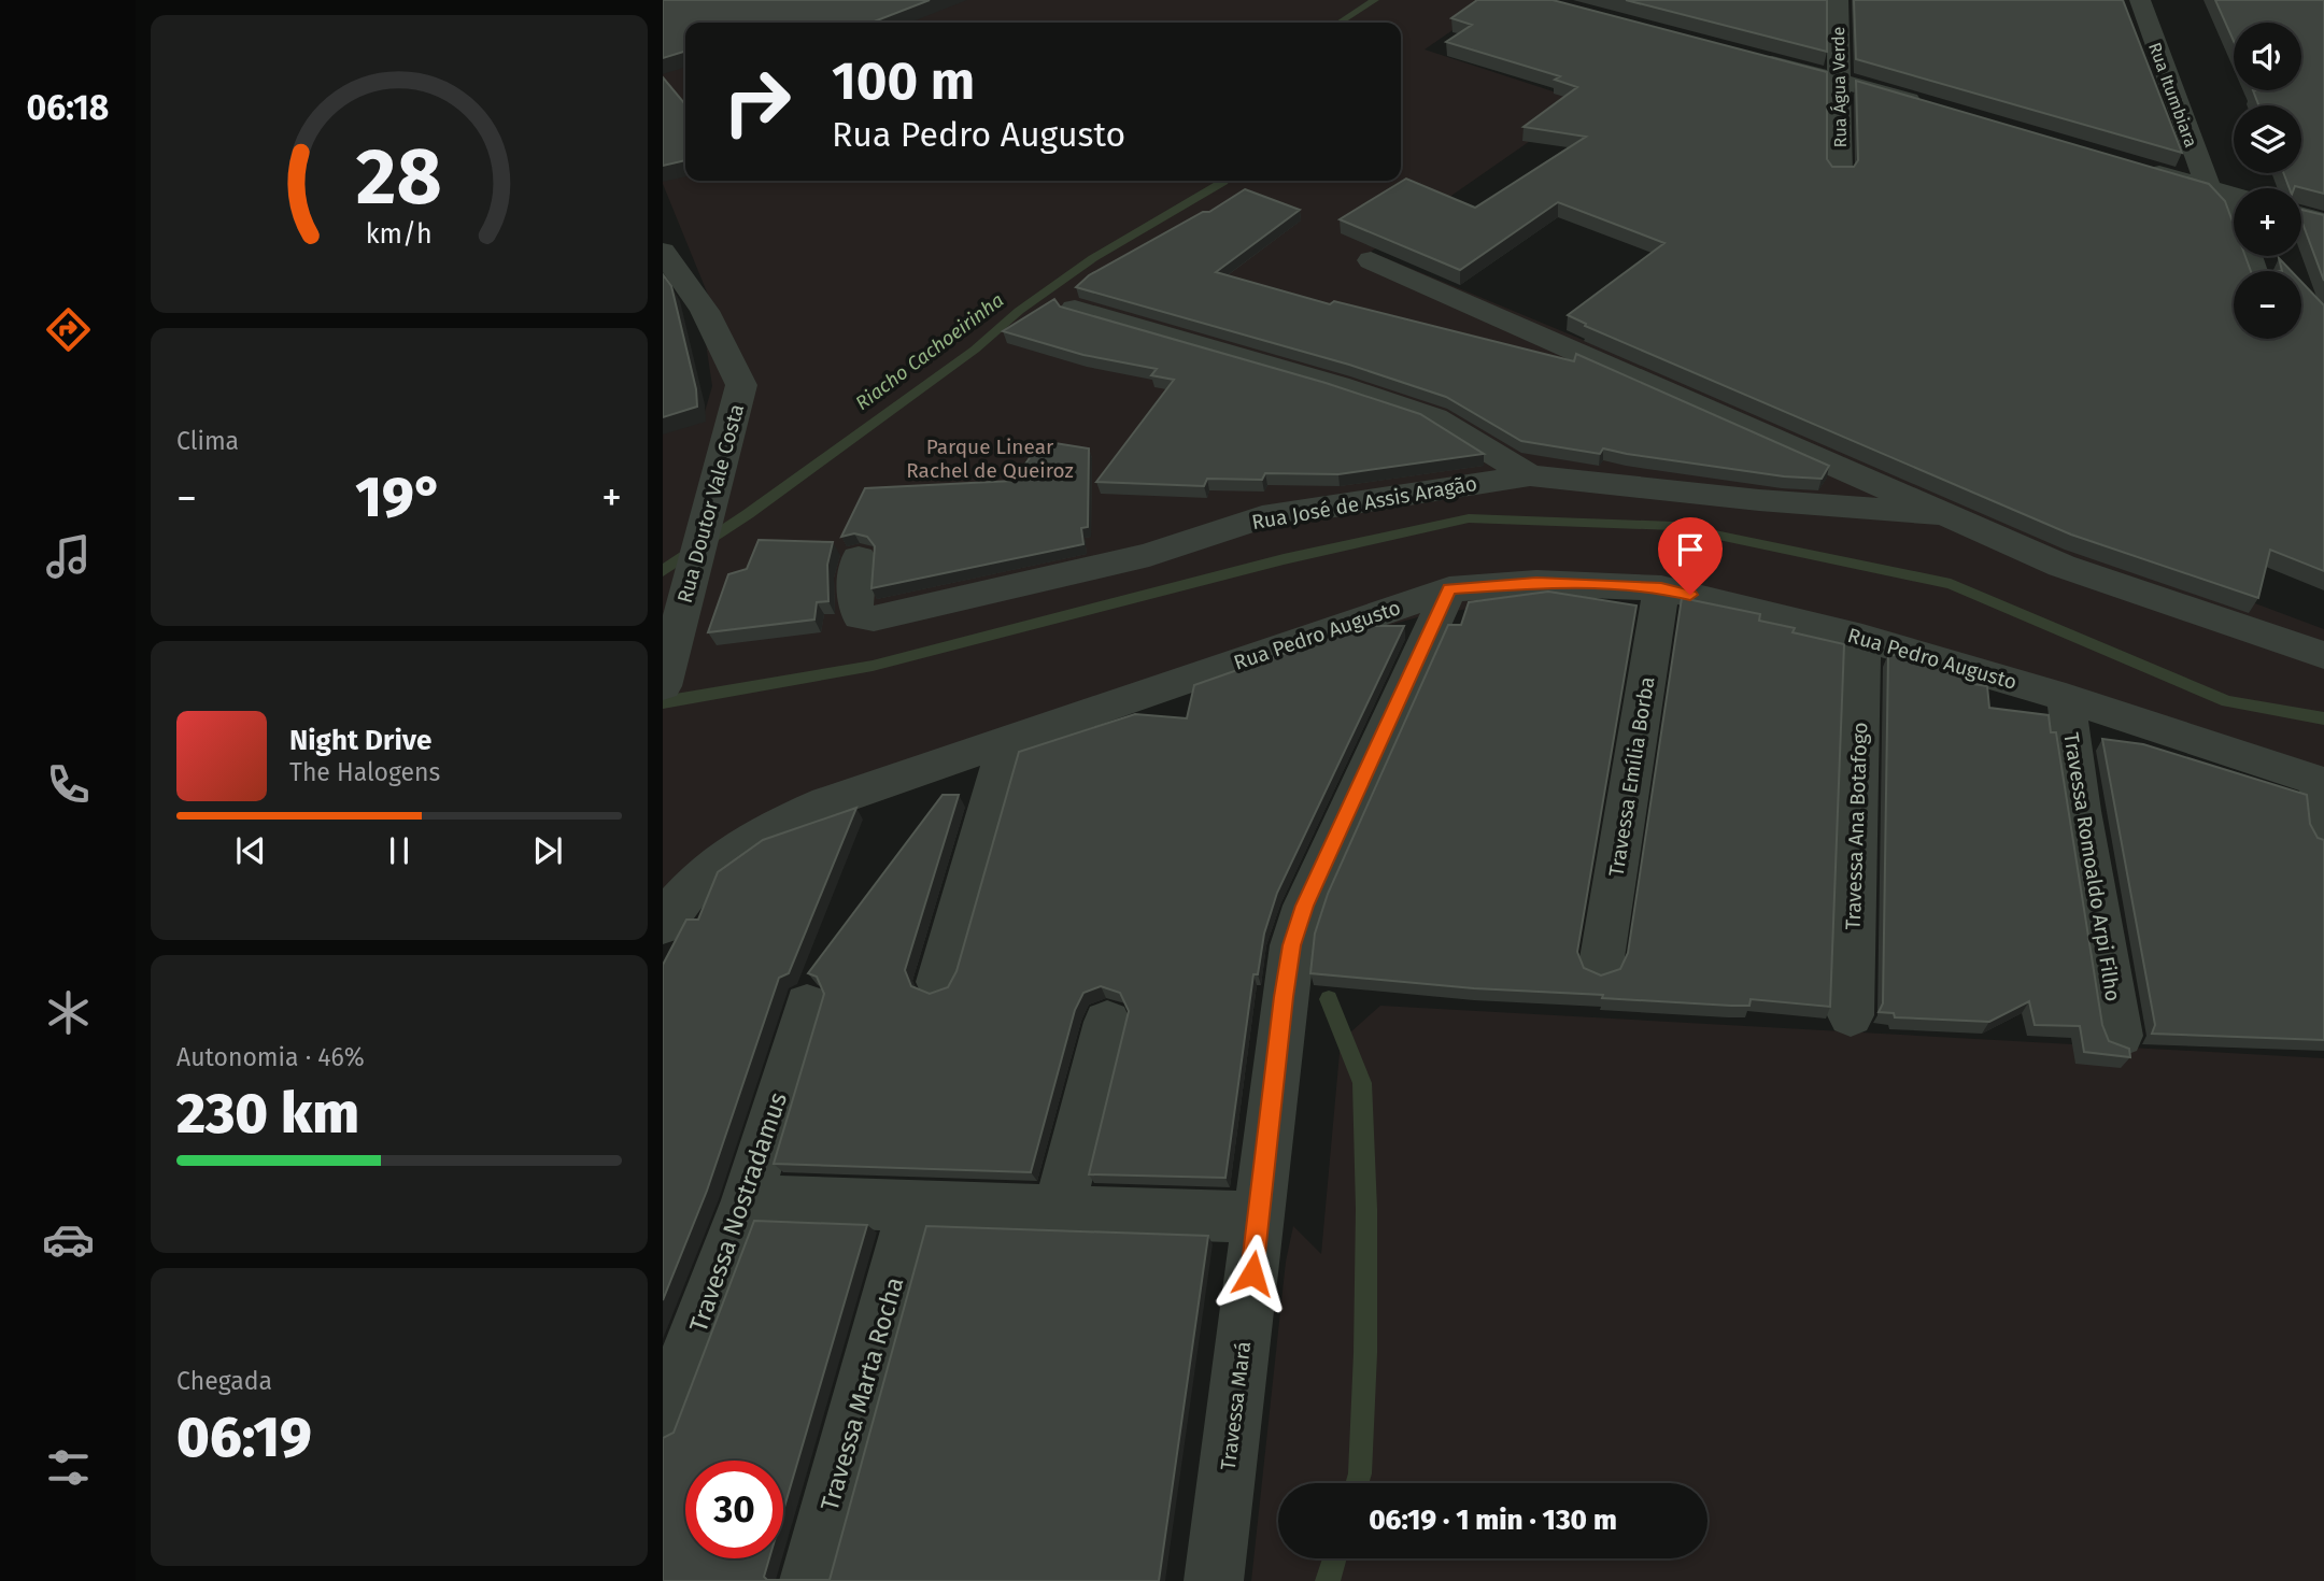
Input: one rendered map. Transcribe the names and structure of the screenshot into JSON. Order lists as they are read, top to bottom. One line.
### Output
{"streets":{"street":["Rua Água Verde","Rua Itumbiara","Rua José de Assis Aragão","Rua Doutor Vale Costa","Rua Pedro Augusto","Travessa Emília Borba","Travessa Ana Botafogo","Travessa Romoaldo Arpi Filho","Travessa Nostradamus","Travessa Marta Rocha","Travessa Mará"]},"crossings":[["Rua Pedro Augusto","Travessa Emília Borba"],["Rua Pedro Augusto","Travessa Ana Botafogo"],["Rua Pedro Augusto","Travessa Romoaldo Arpi Filho"],["Rua Pedro Augusto","Travessa Mará"]],"water":["Riacho Cachoeirinha"],"parks":["Parque Linear Rachel de Queiroz"],"page":{"tabs":"06:18","map_buttons":["+","−"],"turn":["100 m","Rua Pedro Augusto"],"tile":["Clima",["Autonomia · 46%","230 km"],["Chegada","06:19"]],"heat":["−","19°","+"],"song":["Night Drive","The Halogens"],"limit":"30","trip":"06:19 · 1 min · 130 m","gauge":["28","km/h"]}}
